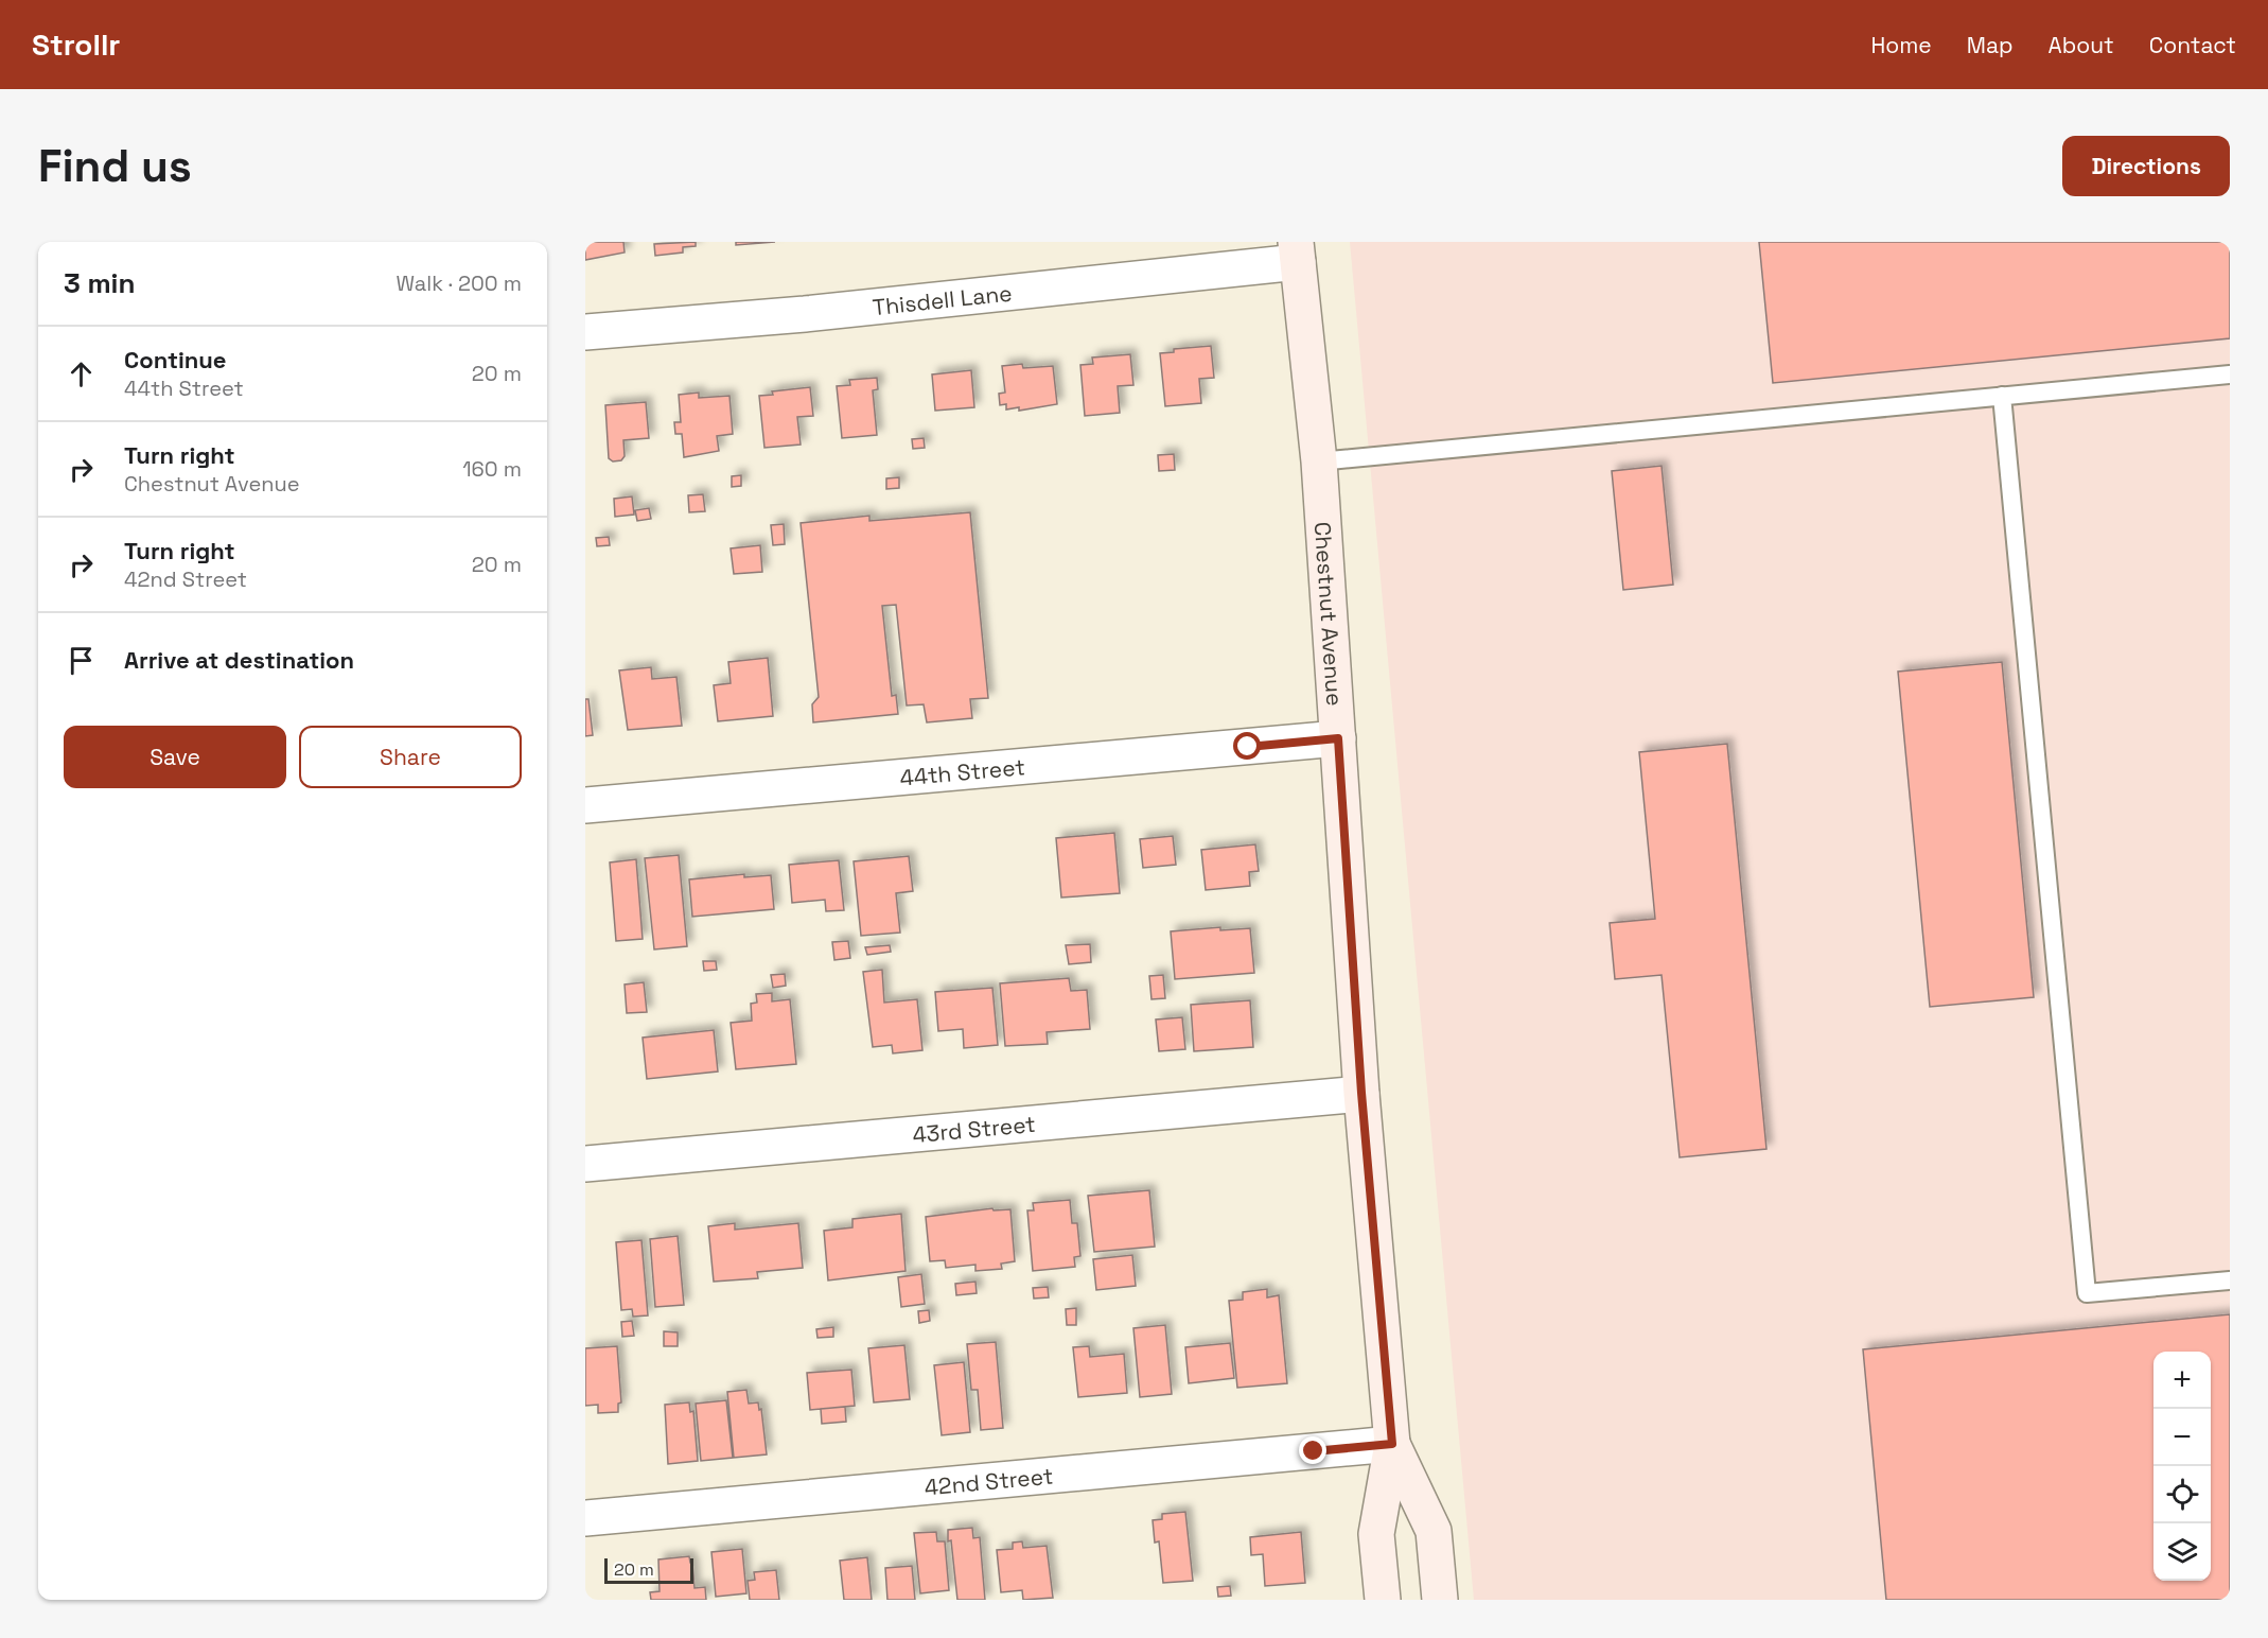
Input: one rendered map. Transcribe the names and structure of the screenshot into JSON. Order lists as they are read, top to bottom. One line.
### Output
{"streets":{"main road":["Chestnut Avenue"],"street":["Thisdell Lane","44th Street","43rd Street","42nd Street"]},"crossings":[["Thisdell Lane","Chestnut Avenue"],["Chestnut Avenue","44th Street"],["Chestnut Avenue","43rd Street"],["Chestnut Avenue","42nd Street"]],"scale_bar":"20 m","page":{"header":"Strollr","nav":["Home","Map","About","Contact"],"buttons":["Directions",["Save","Share"]],"title":"Find us","heading":["3 min","Walk · 200 m"],"list":[["Continue","44th Street","20 m"],["Turn right","Chestnut Avenue","160 m"],["Turn right","42nd Street","20 m"],"Arrive at destination"],"map_buttons":["+","−"],"scale":"20 m"}}
